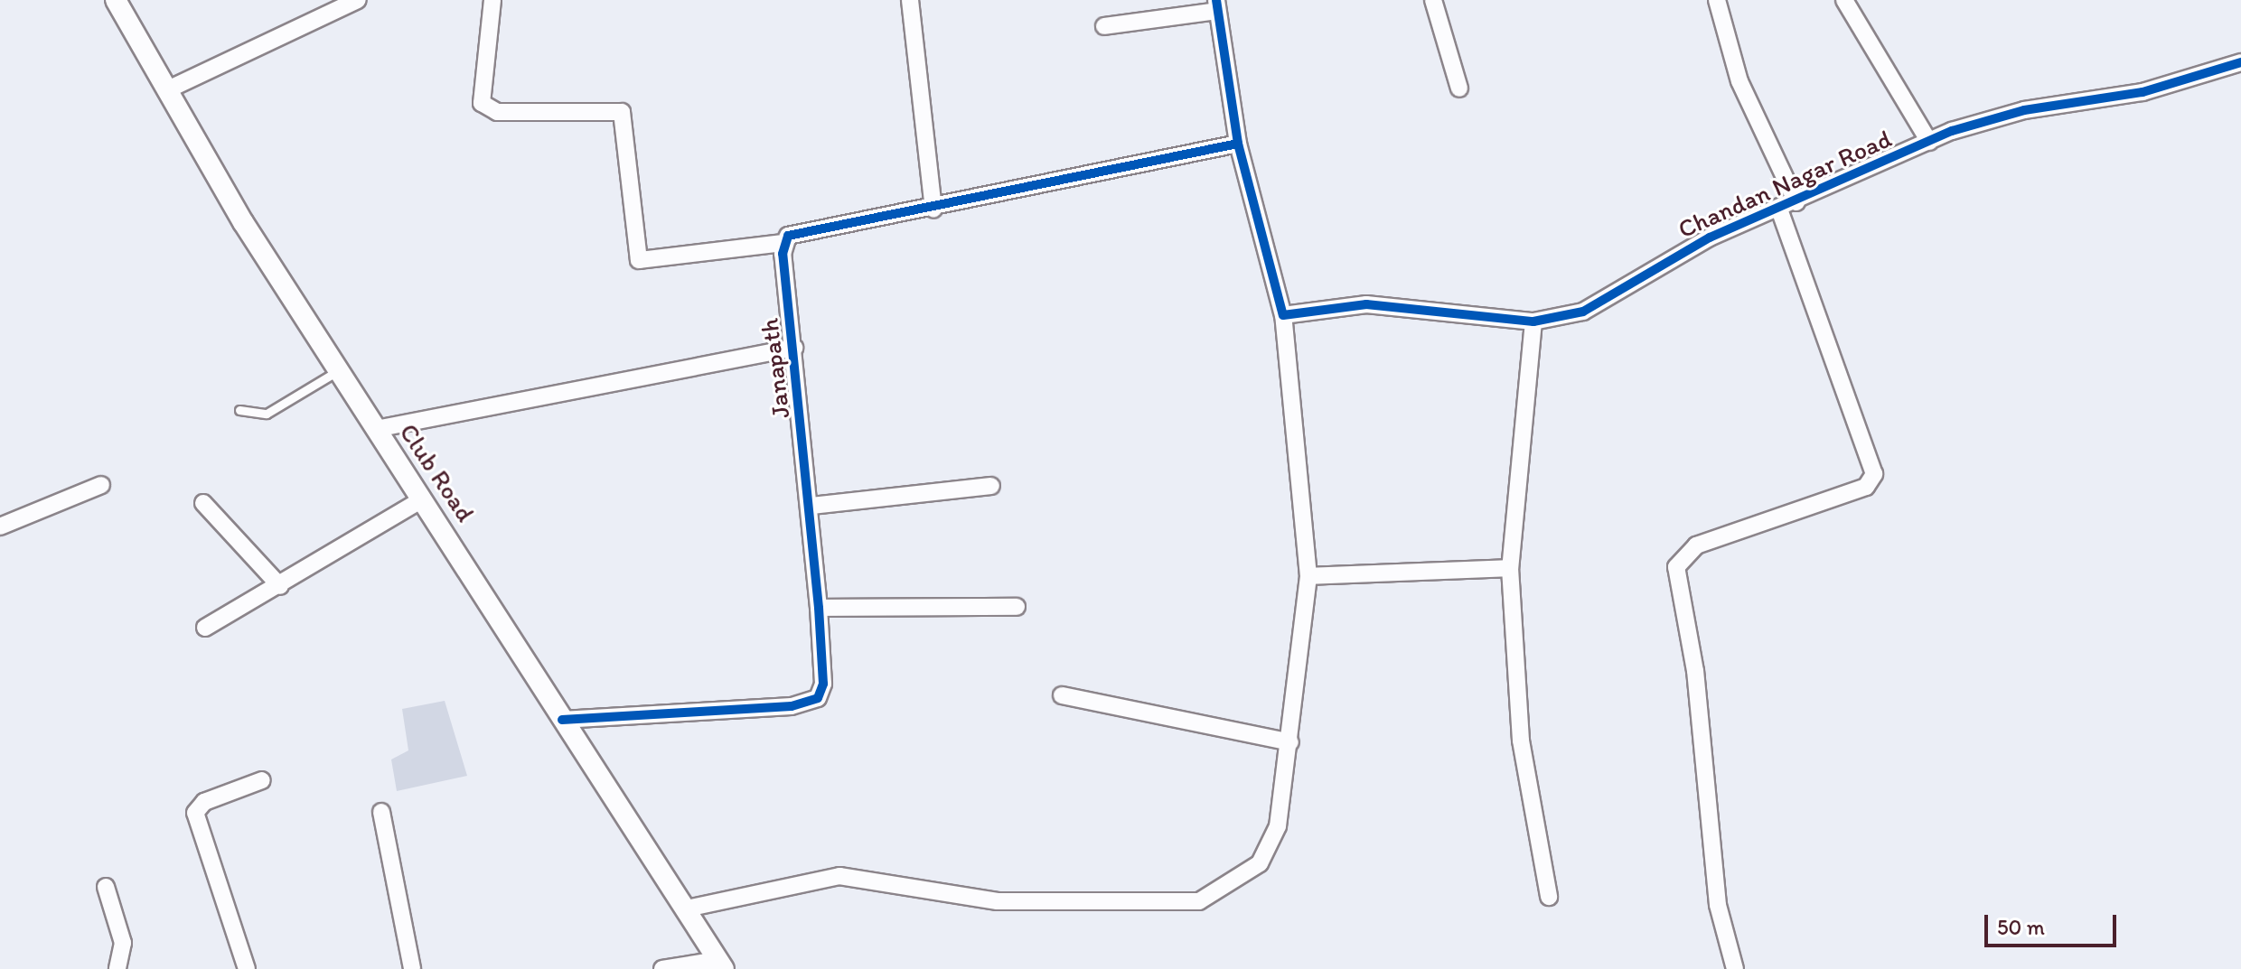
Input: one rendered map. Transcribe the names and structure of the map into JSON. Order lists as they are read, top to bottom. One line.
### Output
{"streets":{"street":["Chandan Nagar Road","Janapath","Club Road"]},"crossings":[["Janapath","Club Road"]],"scale_bar":"50 m"}
